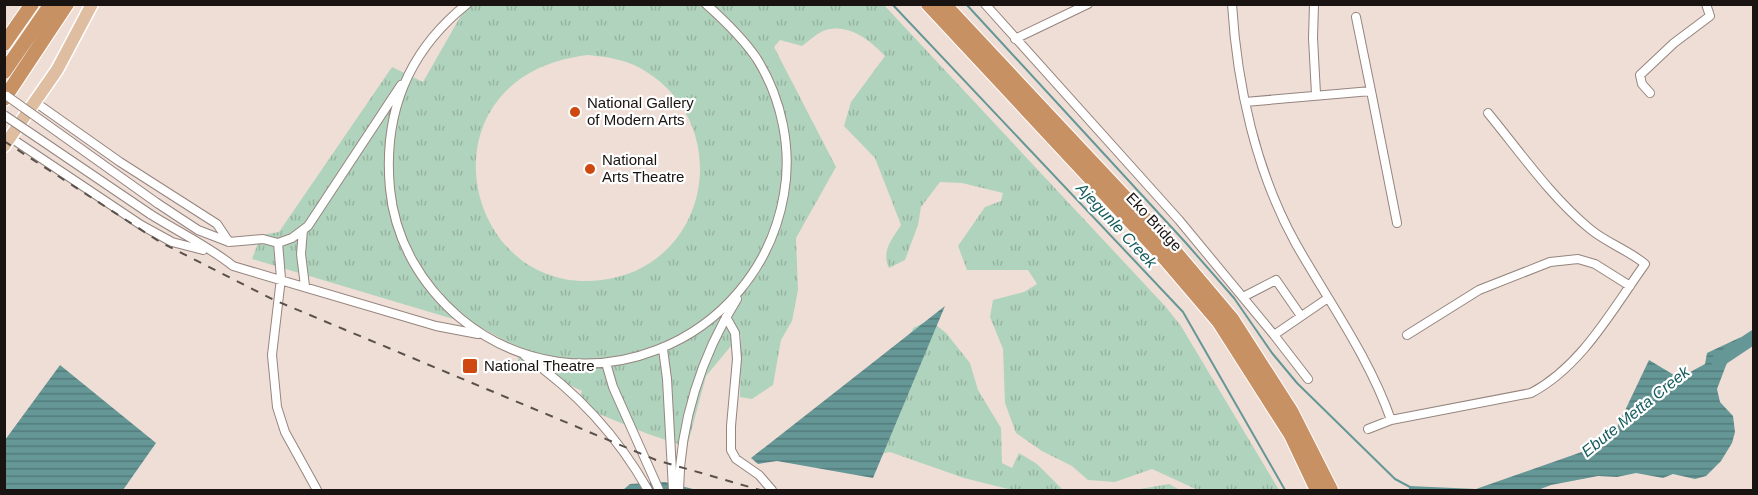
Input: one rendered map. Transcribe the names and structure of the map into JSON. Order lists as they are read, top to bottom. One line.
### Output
{"streets":{"highway":["Eko Bridge"]},"water":["Ajegunle Creek","Ebute Metta Creek"],"places":{"other":["National Gallery of Modern Arts","National Arts Theatre"],"transit":["National Theatre"]}}
